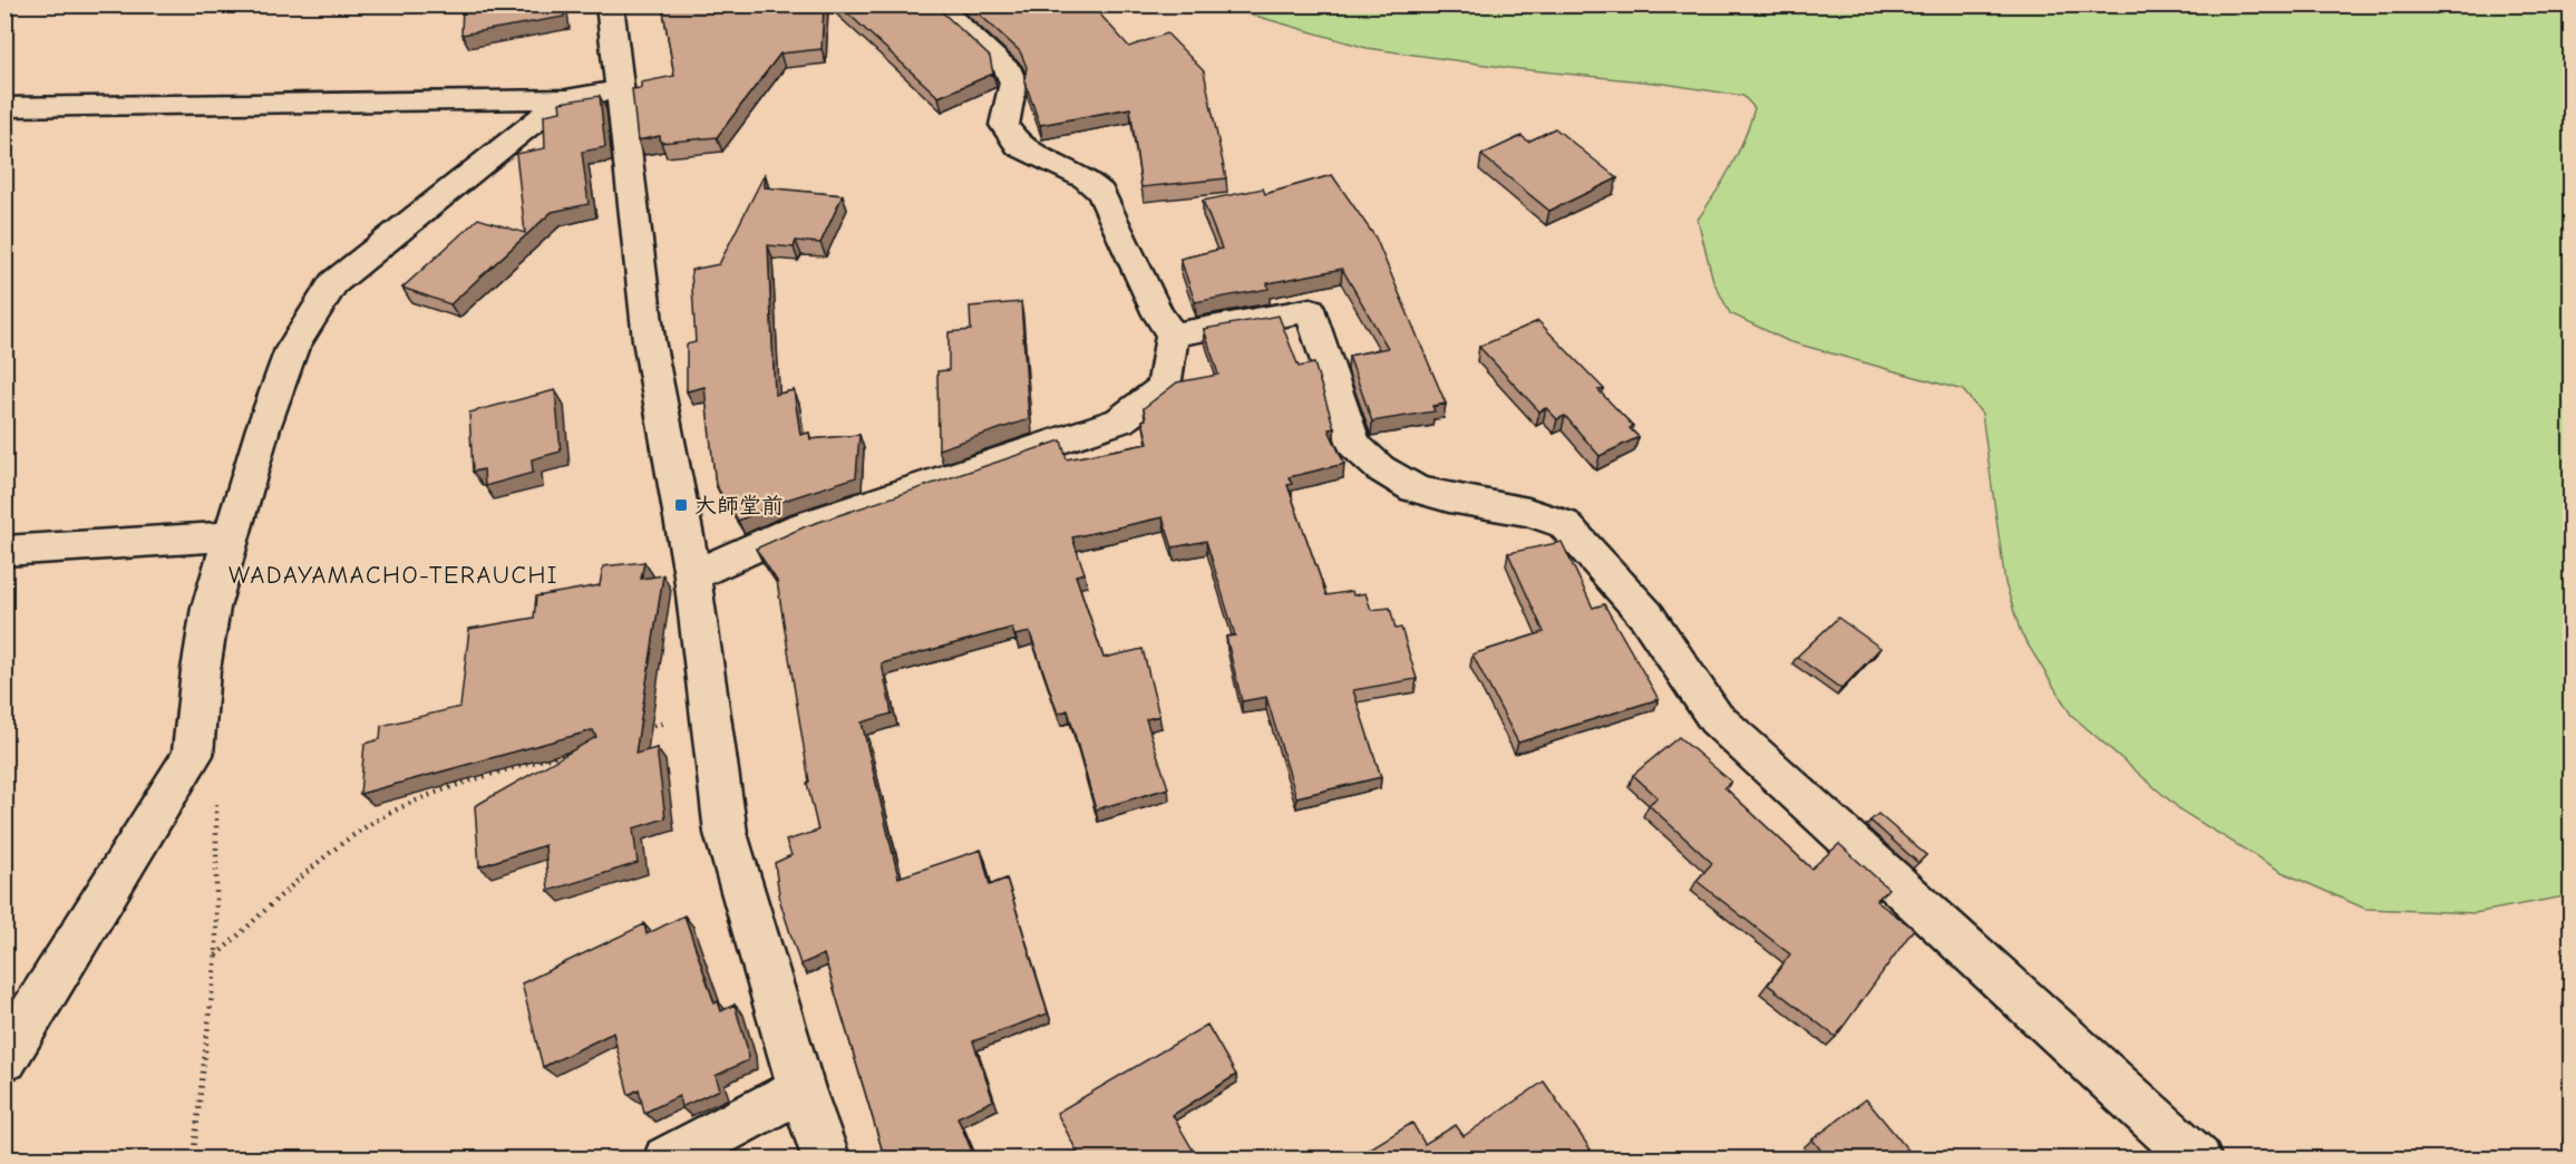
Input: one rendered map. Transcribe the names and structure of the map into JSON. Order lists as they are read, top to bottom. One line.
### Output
{"districts":["WADAYAMACHO-TERAUCHI"],"places":{"transit":["大師堂前"]}}
